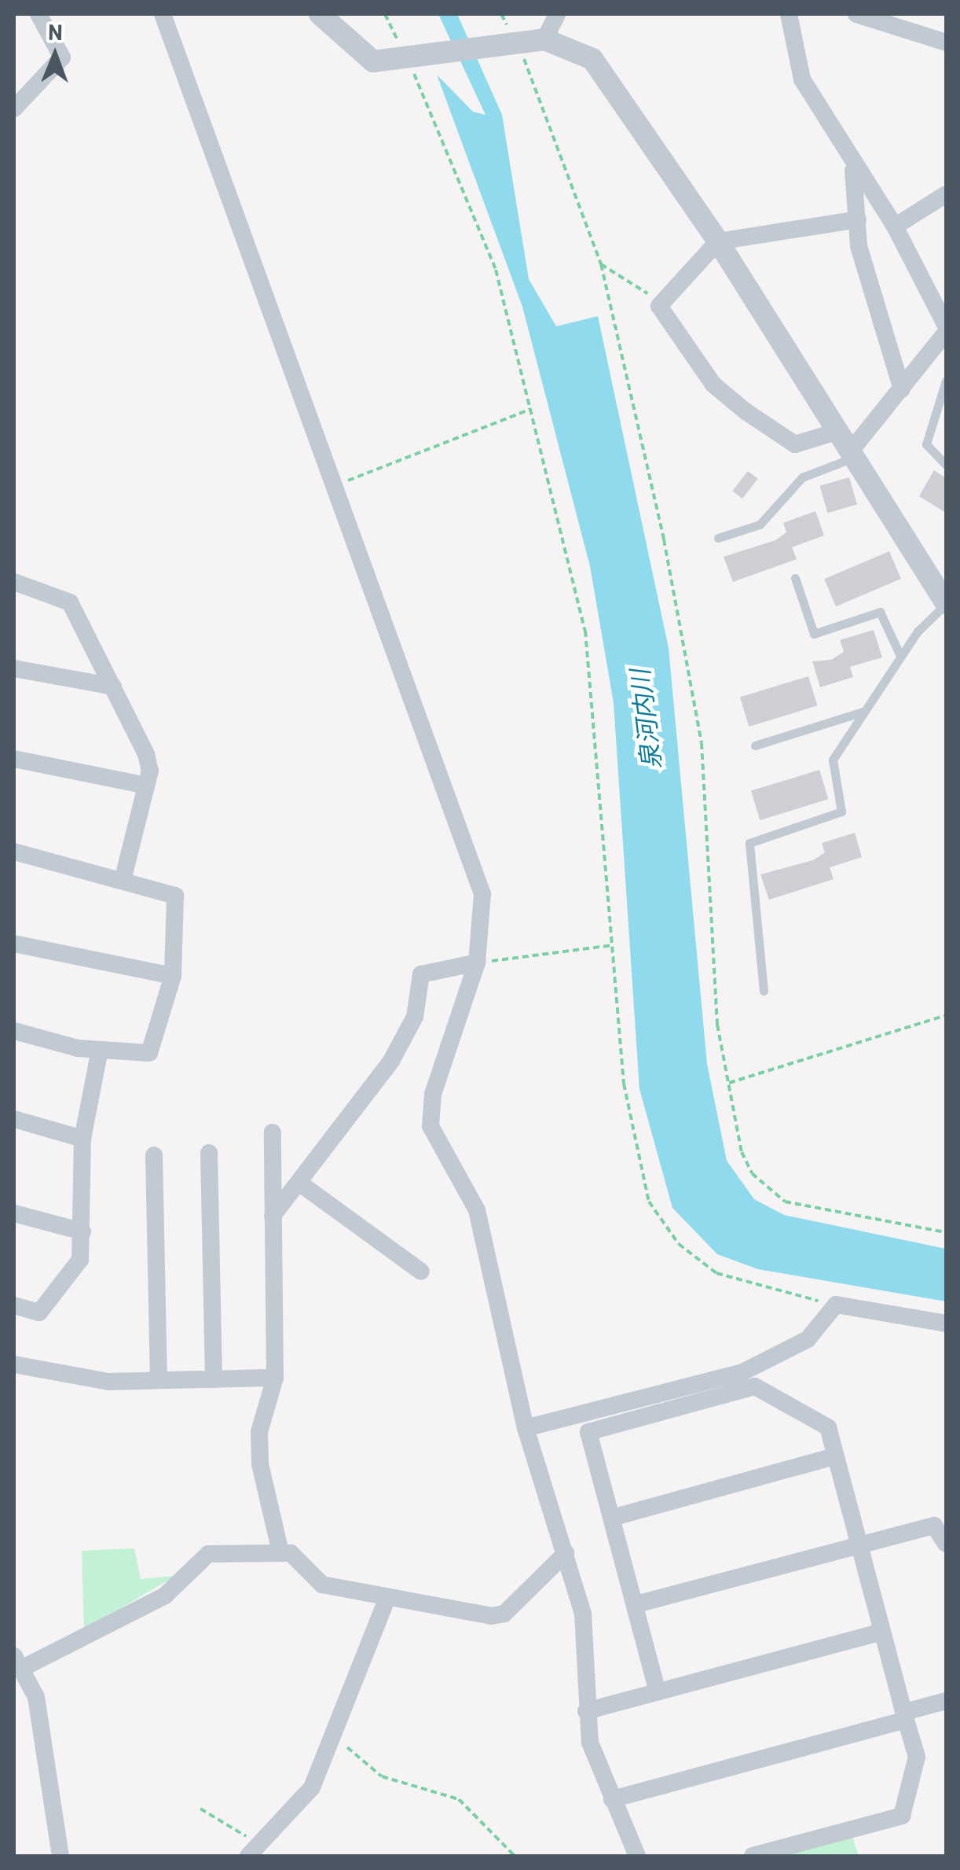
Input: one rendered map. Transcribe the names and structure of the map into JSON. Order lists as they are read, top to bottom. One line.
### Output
{"water":["泉河内川"],"north":"top"}
